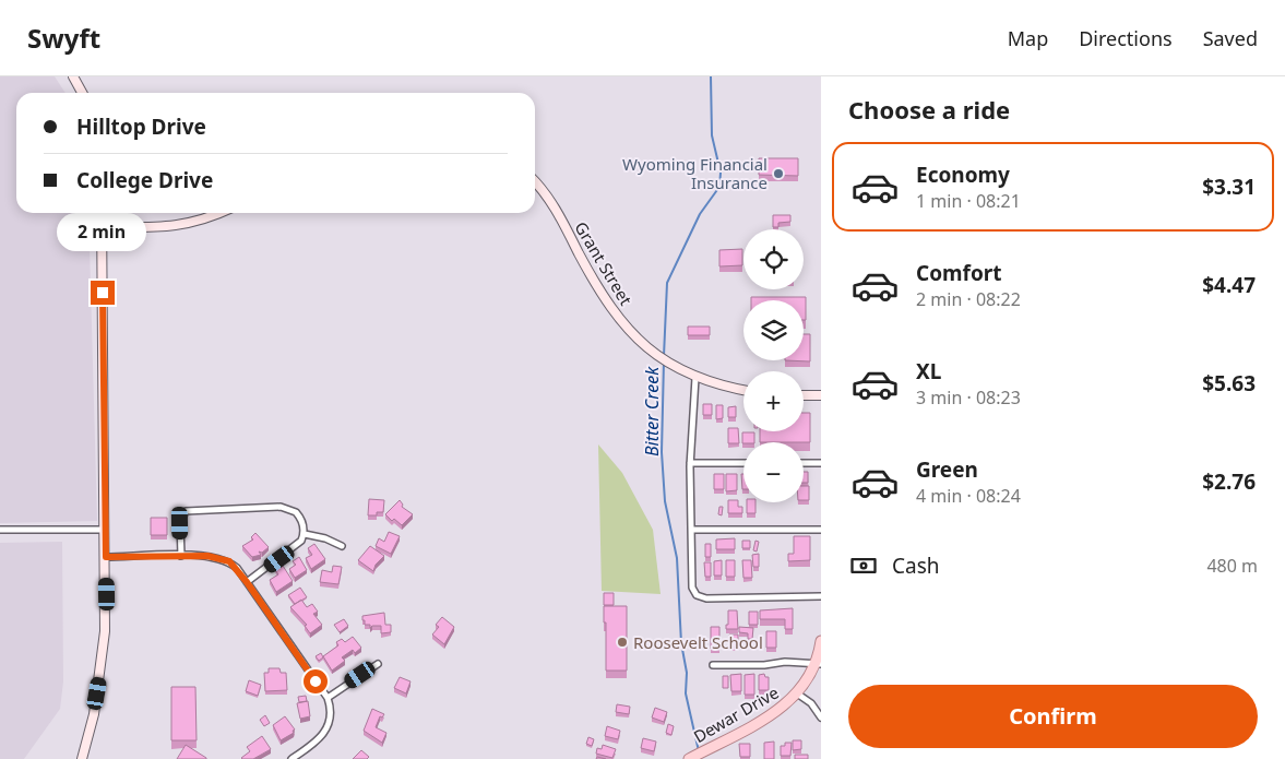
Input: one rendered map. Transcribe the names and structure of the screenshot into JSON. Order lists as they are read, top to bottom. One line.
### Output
{"streets":{"main road":["Grant Street","Dewar Drive"]},"water":["Bitter Creek"],"places":["Wyoming Financial Insurance","Roosevelt School"],"page":{"header":"Swyft","nav":["Map","Directions","Saved"],"heading":"Choose a ride","banner":["Hilltop Drive","College Drive"],"list":[{"name":"Economy","note":"1 min · 08:21","value":"$3.31"},{"name":"Comfort","note":"2 min · 08:22","value":"$4.47"},{"name":"XL","note":"3 min · 08:23","value":"$5.63"},{"name":"Green","note":"4 min · 08:24","value":"$2.76"}],"bubble":"2 min","map_buttons":["+","−"],"pay":["Cash","480 m"],"buttons":"Confirm"}}
